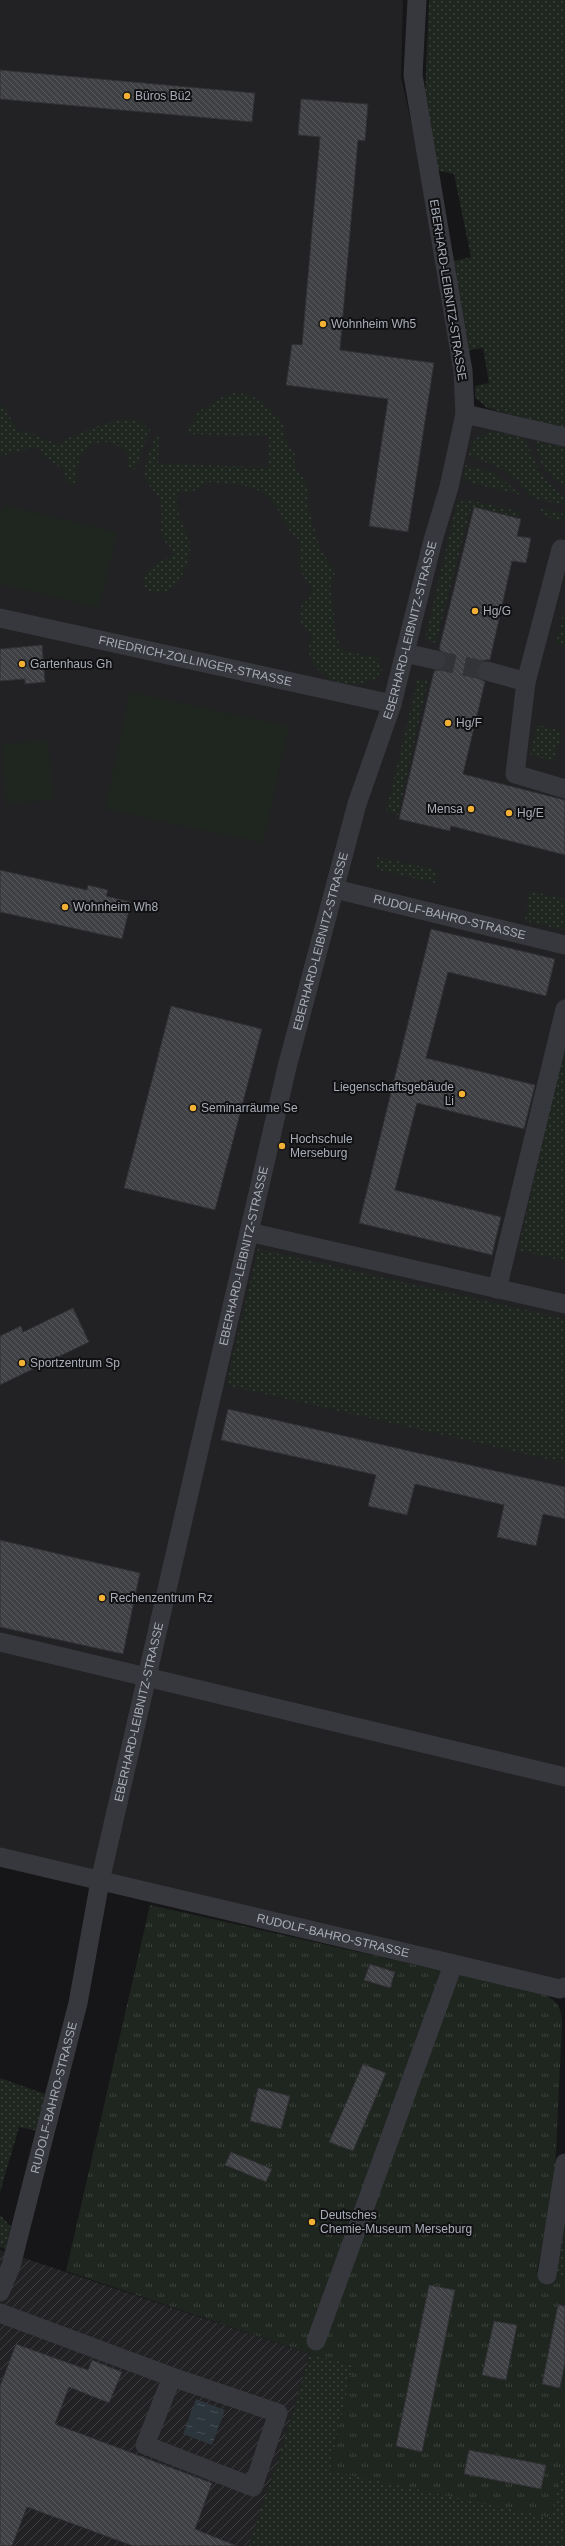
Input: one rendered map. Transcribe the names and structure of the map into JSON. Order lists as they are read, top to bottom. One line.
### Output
{"streets":{"street":["EBERHARD-LEIBNITZ-STRASSE","FRIEDRICH-ZOLLINGER-STRASSE","RUDOLF-BAHRO-STRASSE"]},"crossings":[["EBERHARD-LEIBNITZ-STRASSE","FRIEDRICH-ZOLLINGER-STRASSE"],["EBERHARD-LEIBNITZ-STRASSE","RUDOLF-BAHRO-STRASSE"]],"places":["Büros Bü2","Wohnheim Wh5","Hg/G","Gartenhaus Gh","Hg/F","Mensa","Hg/E","Wohnheim Wh8","Liegenschaftsgebäude Li","Seminarräume Se","Hochschule Merseburg","Sportzentrum Sp","Rechenzentrum Rz","Deutsches Chemie-Museum Merseburg"]}
